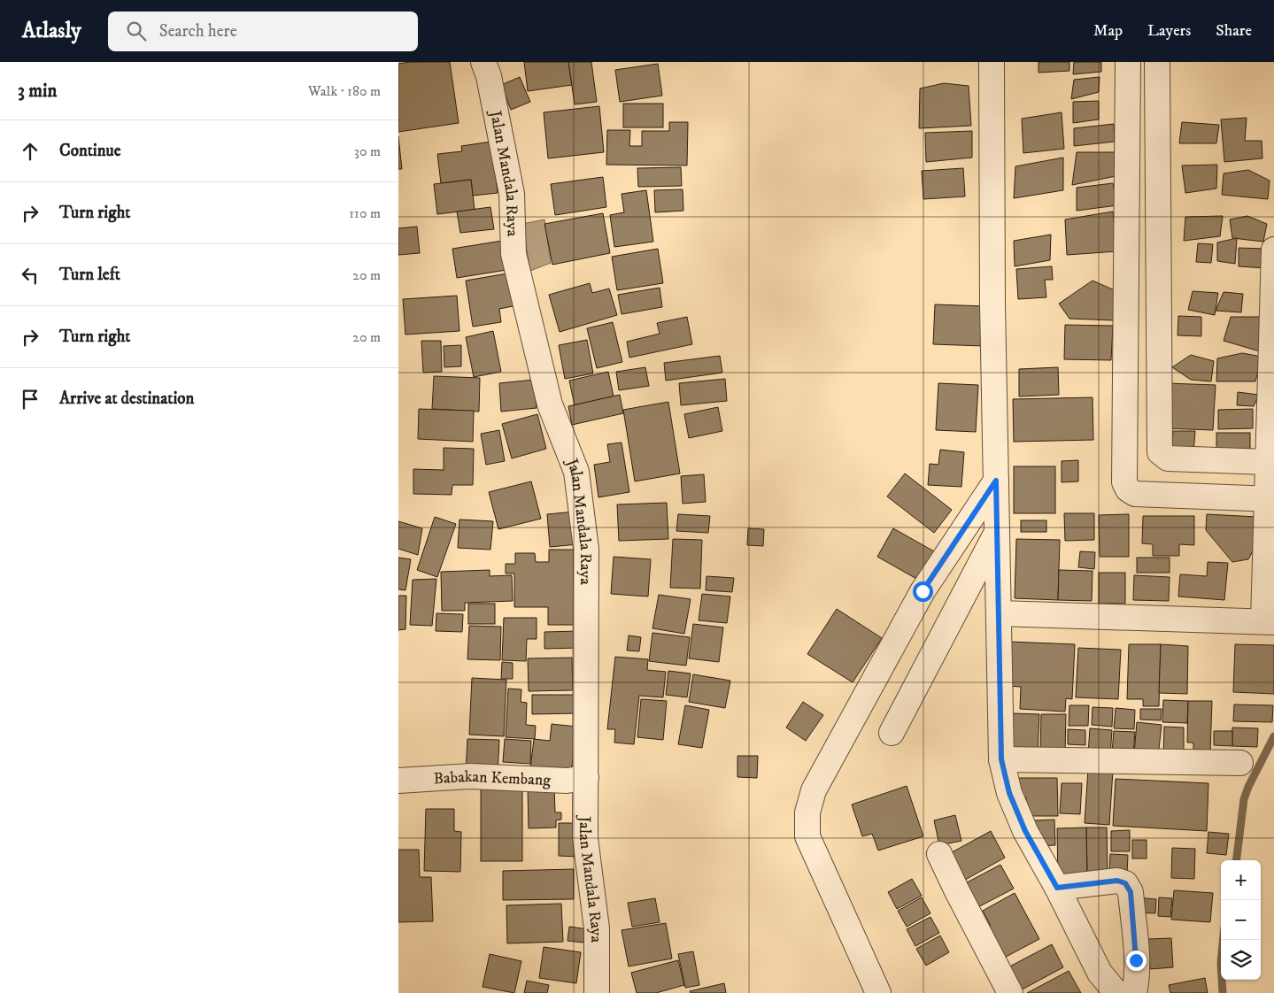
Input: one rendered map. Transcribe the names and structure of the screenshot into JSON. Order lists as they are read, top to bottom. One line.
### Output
{"streets":{"street":["Jalan Mandala Raya","Babakan Kembang"]},"crossings":[["Jalan Mandala Raya","Babakan Kembang"]],"page":{"header":"Atlasly","search":"Search here","nav":["Map","Layers","Share"],"heading":["3 min","Walk · 180 m"],"list":[["Continue","30 m"],["Turn right","110 m"],["Turn left","20 m"],["Turn right","20 m"],"Arrive at destination"],"map_buttons":["+","−"]}}
